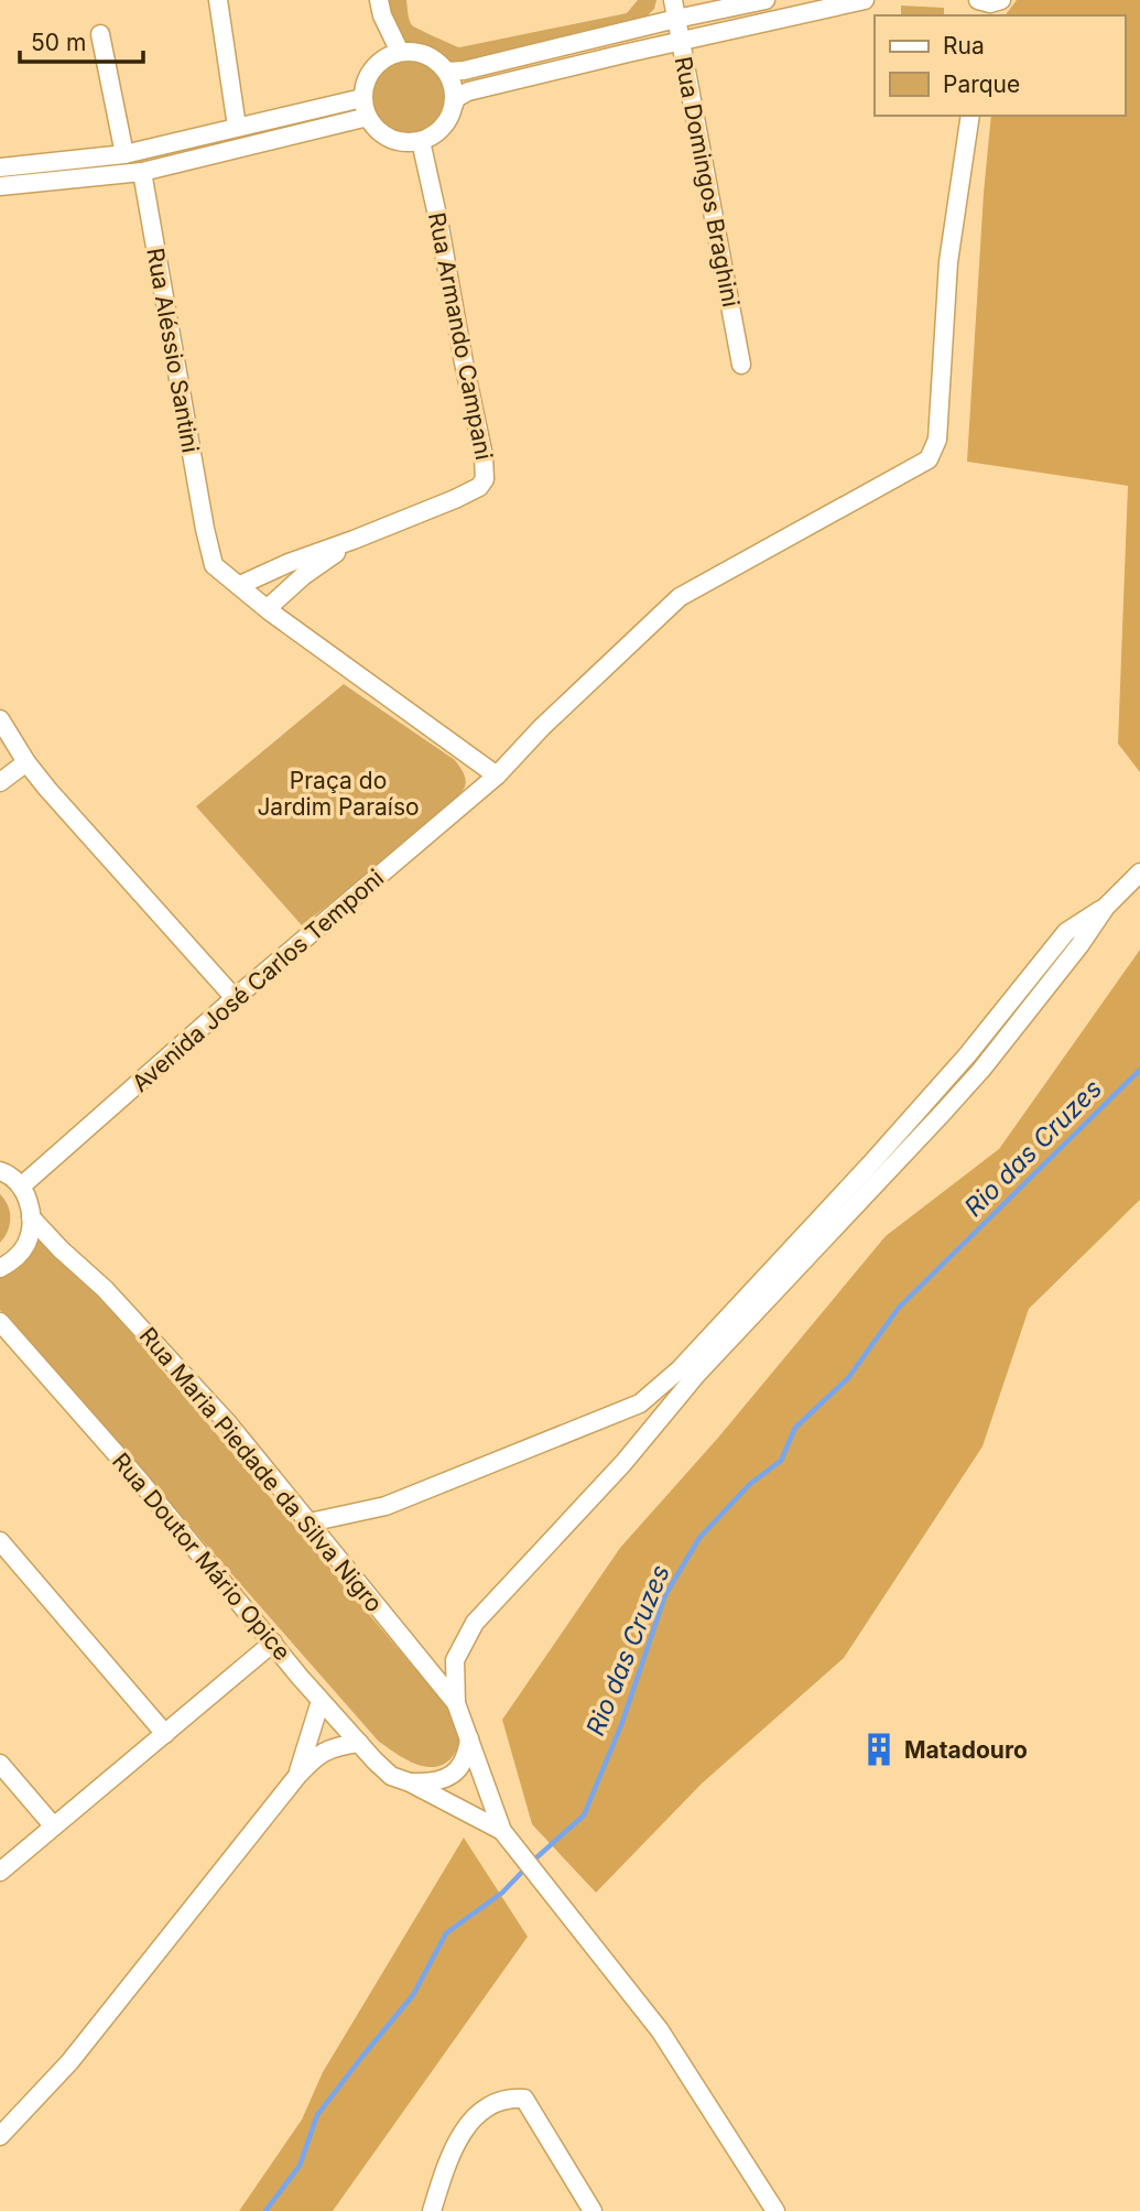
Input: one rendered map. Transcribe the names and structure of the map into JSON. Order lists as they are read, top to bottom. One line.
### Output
{"streets":{"street":["Rua Domingos Braghini","Rua Armando Campani","Rua Aléssio Santini","Avenida José Carlos Temponi","Rua Maria Piedade da Silva Nigro","Rua Doutor Mário Opice"]},"crossings":[["Rua Armando Campani","Rua Aléssio Santini"],["Rua Aléssio Santini","Avenida José Carlos Temponi"],["Rua Maria Piedade da Silva Nigro","Rua Doutor Mário Opice"]],"water":["Rio das Cruzes"],"parks":["Praça do Jardim Paraíso"],"places":{"building":["Matadouro"]},"legend":["Rua","Parque"],"scale_bar":"50 m"}
